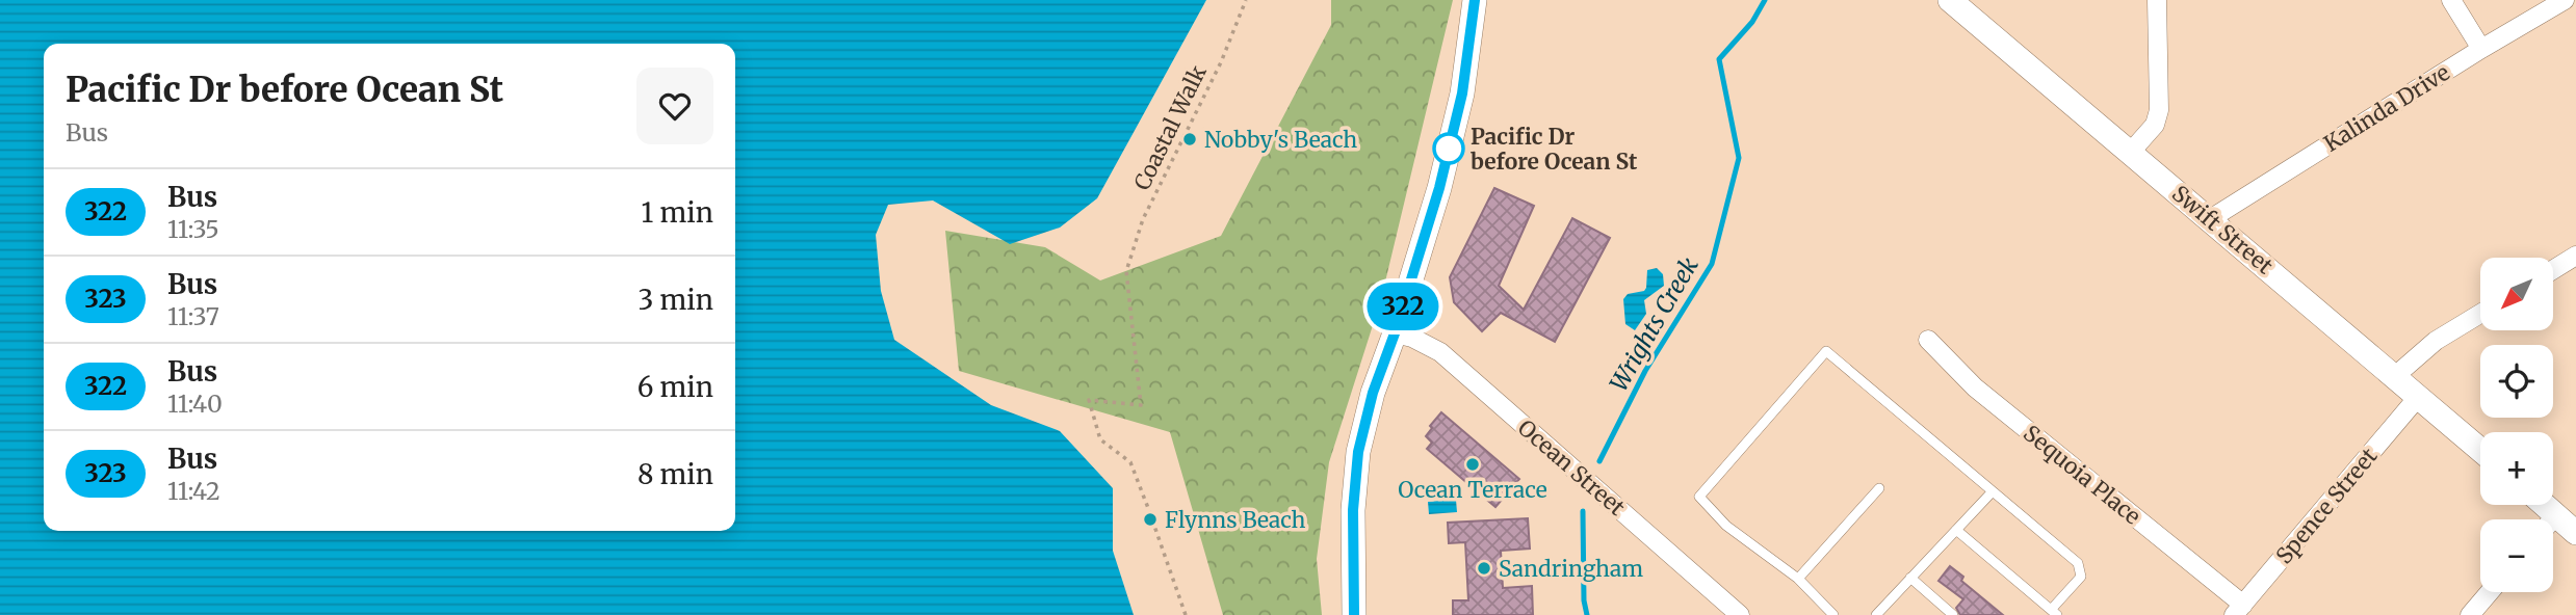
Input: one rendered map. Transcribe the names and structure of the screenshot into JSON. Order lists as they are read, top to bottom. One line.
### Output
{"streets":{"street":["Kalinda Drive","Swift Street","Ocean Street","Sequoia Place","Spence Street"],"path":["Coastal Walk"]},"crossings":[["Kalinda Drive","Swift Street"],["Swift Street","Spence Street"],["Sequoia Place","Spence Street"]],"water":["Wrights Creek"],"places":["Nobby's Beach","Pacific Dr before Ocean St","Ocean Terrace","Flynns Beach","Sandringham"],"lines":["bus line 322"],"north":"bottom left","page":{"on_map":"322","heading":["Pacific Dr before Ocean St","Bus"],"list":[{"mark":"322","name":"Bus","note":"11:35","value":"1 min"},{"mark":"323","name":"Bus","note":"11:37","value":"3 min"},{"mark":"322","name":"Bus","note":"11:40","value":"6 min"},{"mark":"323","name":"Bus","note":"11:42","value":"8 min"}],"map_buttons":["+","−"]}}
